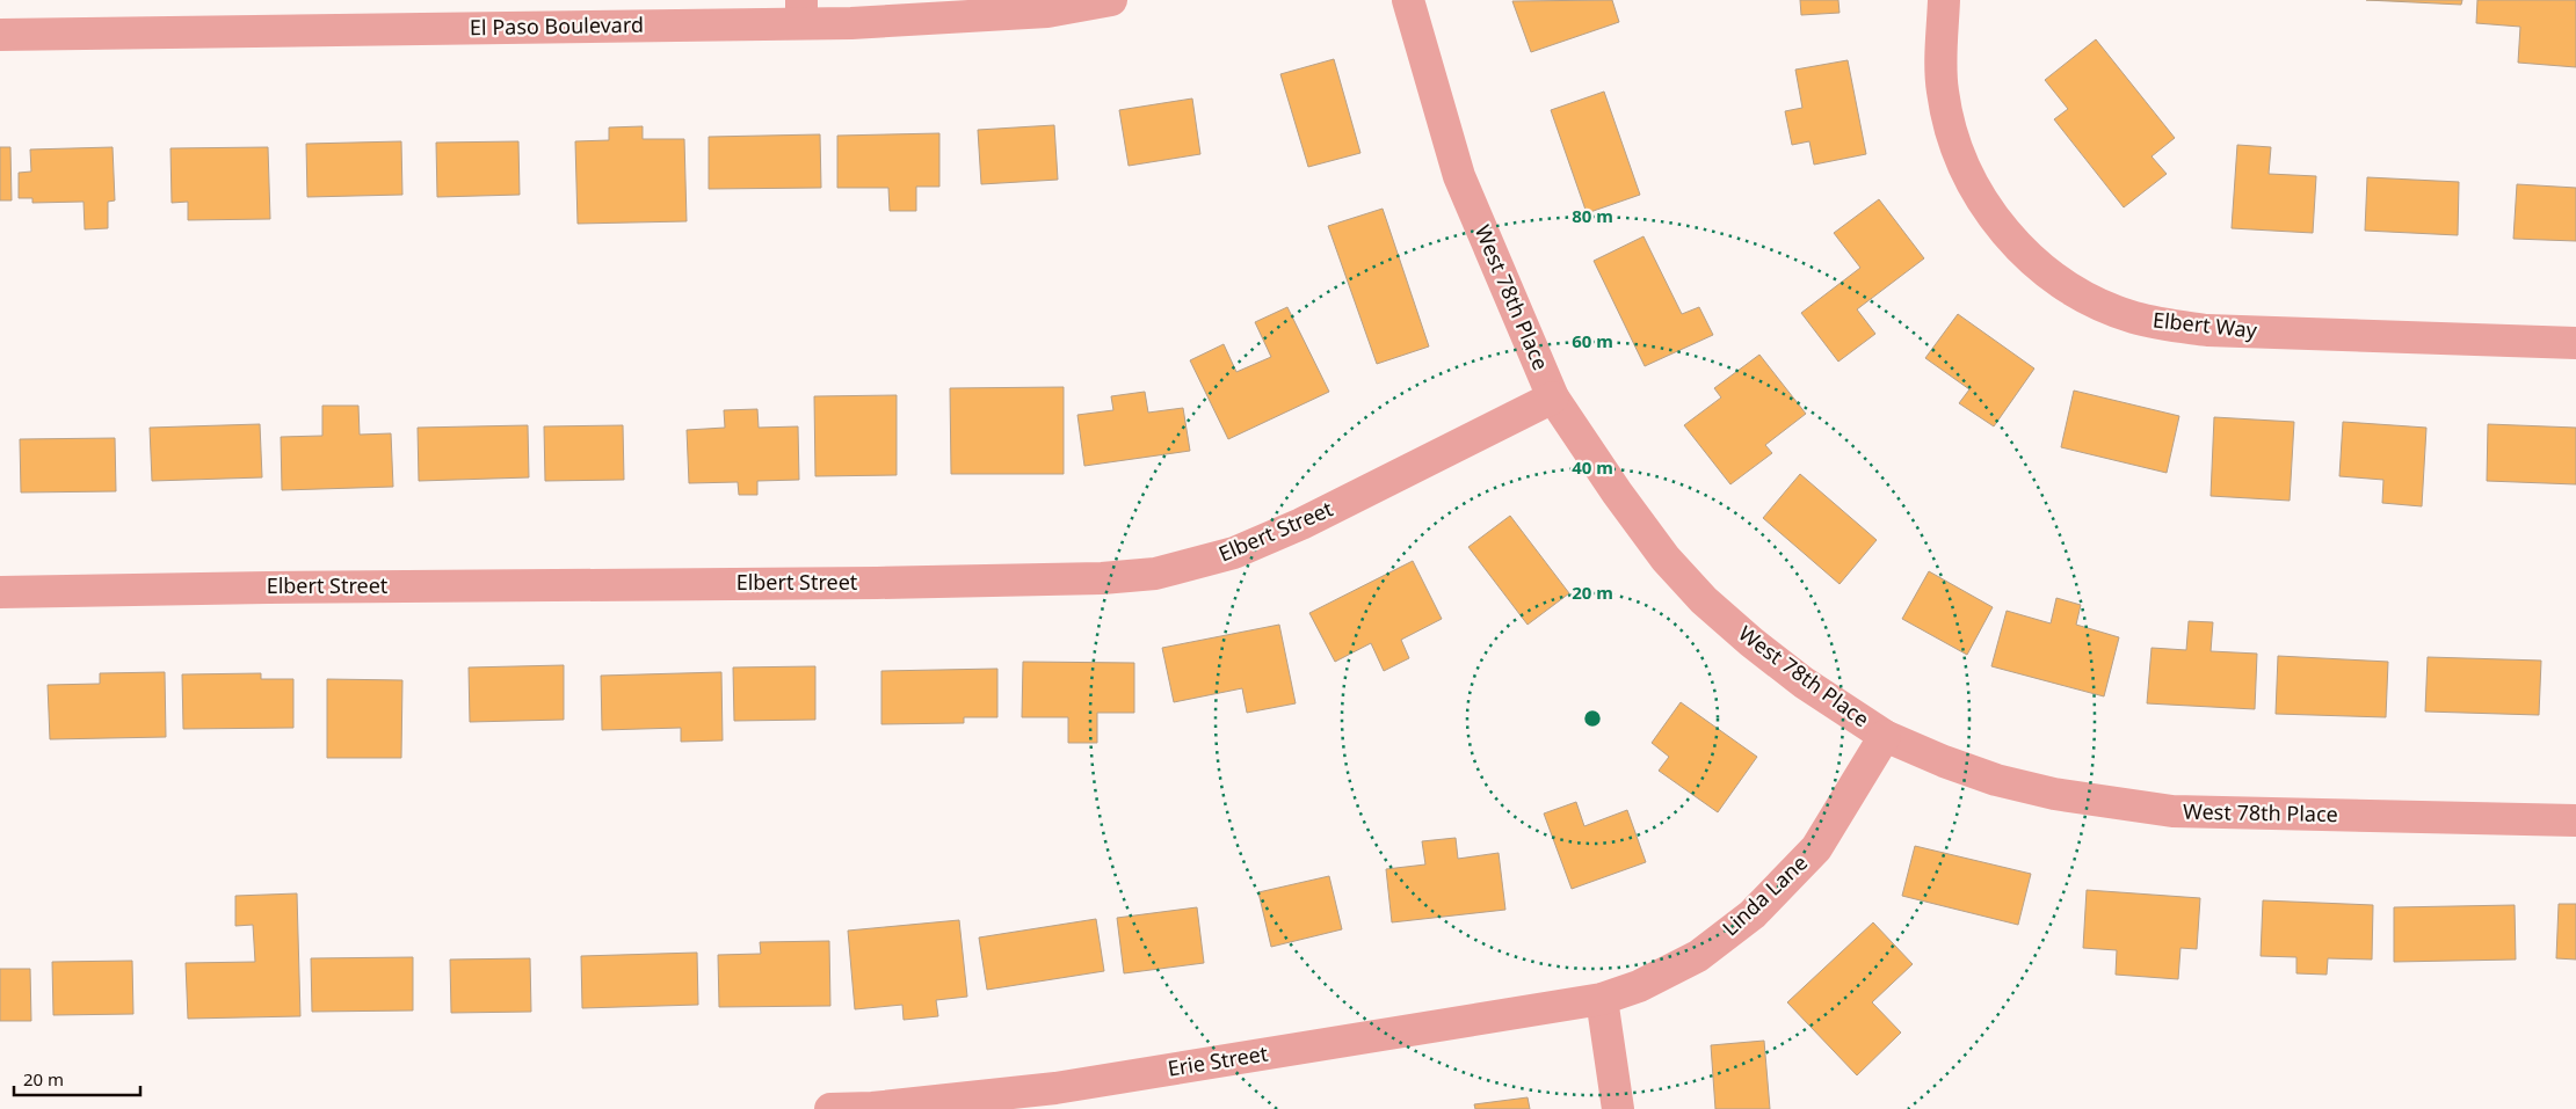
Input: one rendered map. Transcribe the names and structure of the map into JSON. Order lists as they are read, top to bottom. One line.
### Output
{"streets":{"street":["El Paso Boulevard","West 78th Place","Elbert Way","Elbert Street","Linda Lane","Erie Street"]},"crossings":[["West 78th Place","Elbert Street"],["West 78th Place","Linda Lane"],["Linda Lane","Erie Street"]],"scale_bar":"20 m","rings":["80 m","60 m","40 m","20 m"]}
